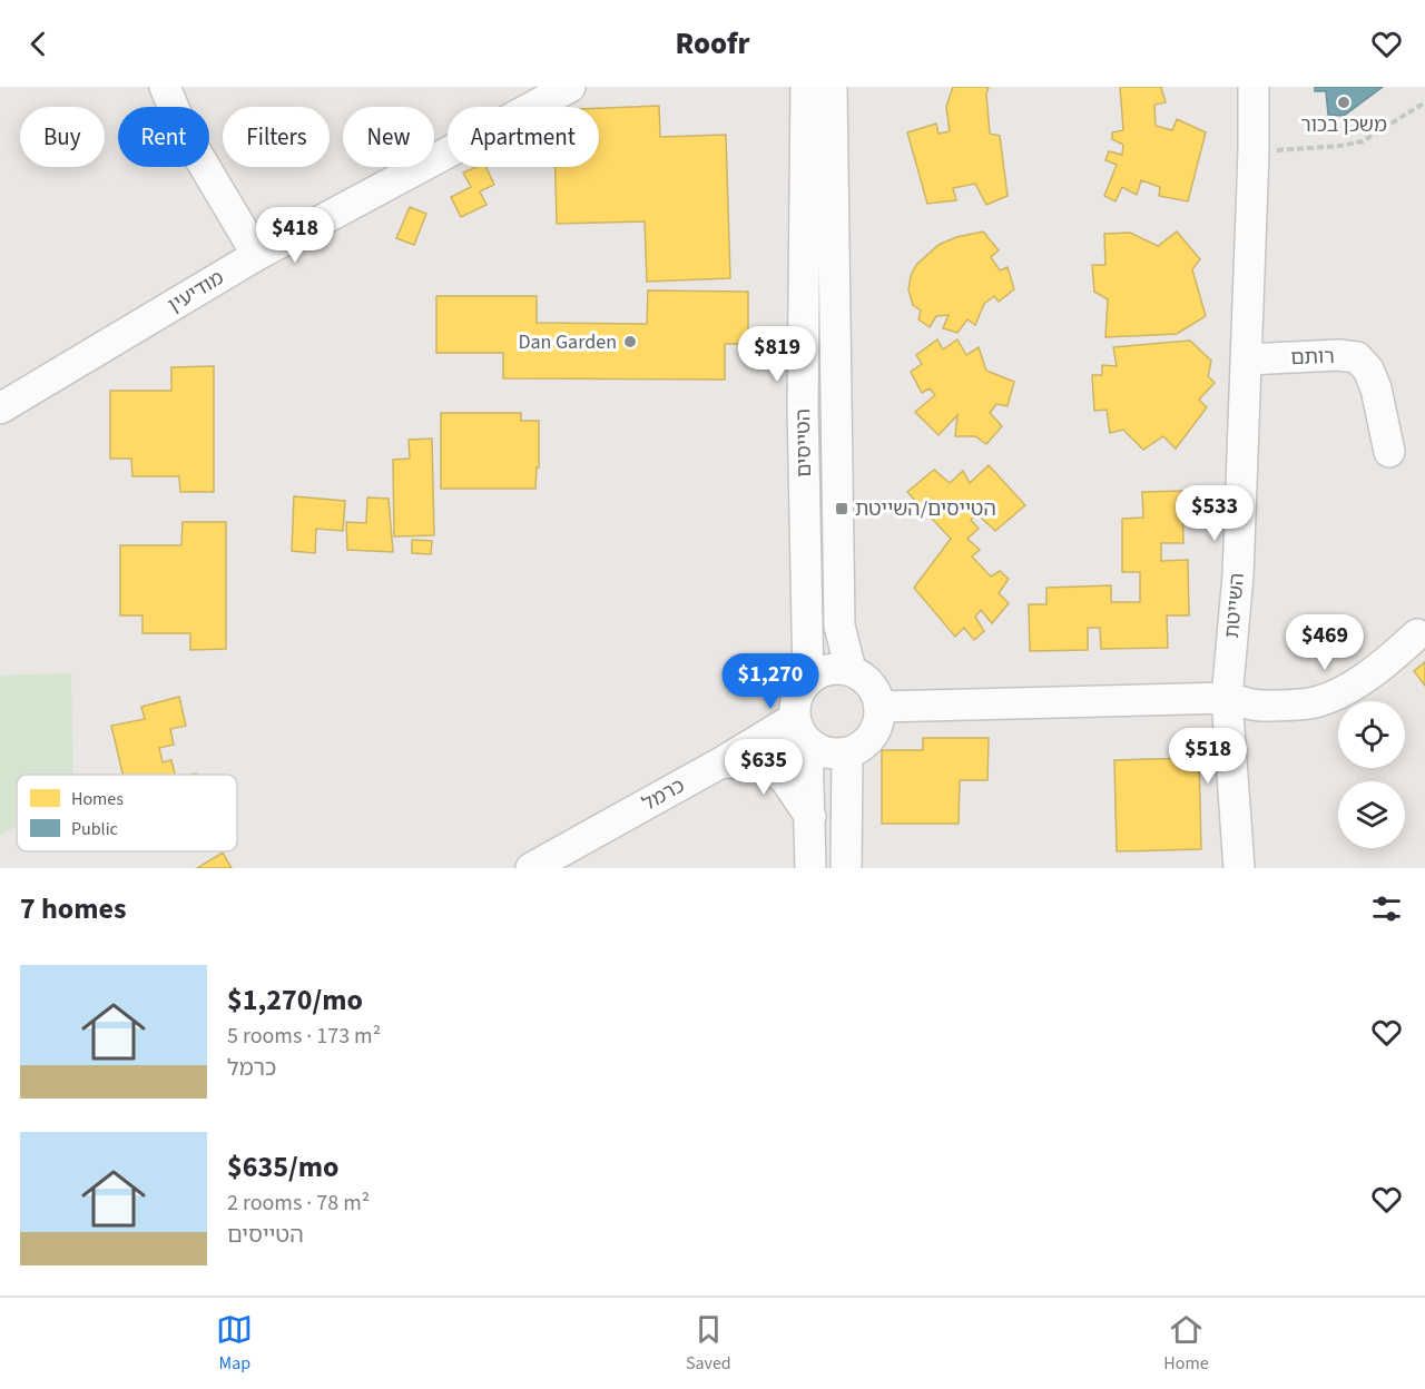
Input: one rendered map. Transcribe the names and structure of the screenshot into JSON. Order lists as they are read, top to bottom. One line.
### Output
{"streets":{"street":["מודיעין","רותם","הטייסים","השייטת","כרמל"]},"crossings":[["רותם","השייטת"],["הטייסים","כרמל"]],"places":{"other":["משכן בכור","Dan Garden"],"transit":["הטייסים/השייטת"]},"legend":["Homes","Public"],"page":{"header":"Roofr","chip":["Buy","Rent","Filters","New","Apartment"],"price":["$418","$819","$533","$469","$1,270","$518","$635"],"heading":"7 homes","list":[{"name":"$1,270/mo","note":"5 rooms · 173 m² · כרמל"},{"name":"$635/mo","note":"2 rooms · 78 m² · הטייסים"}],"tabs":["Map","Saved","Home"]}}
